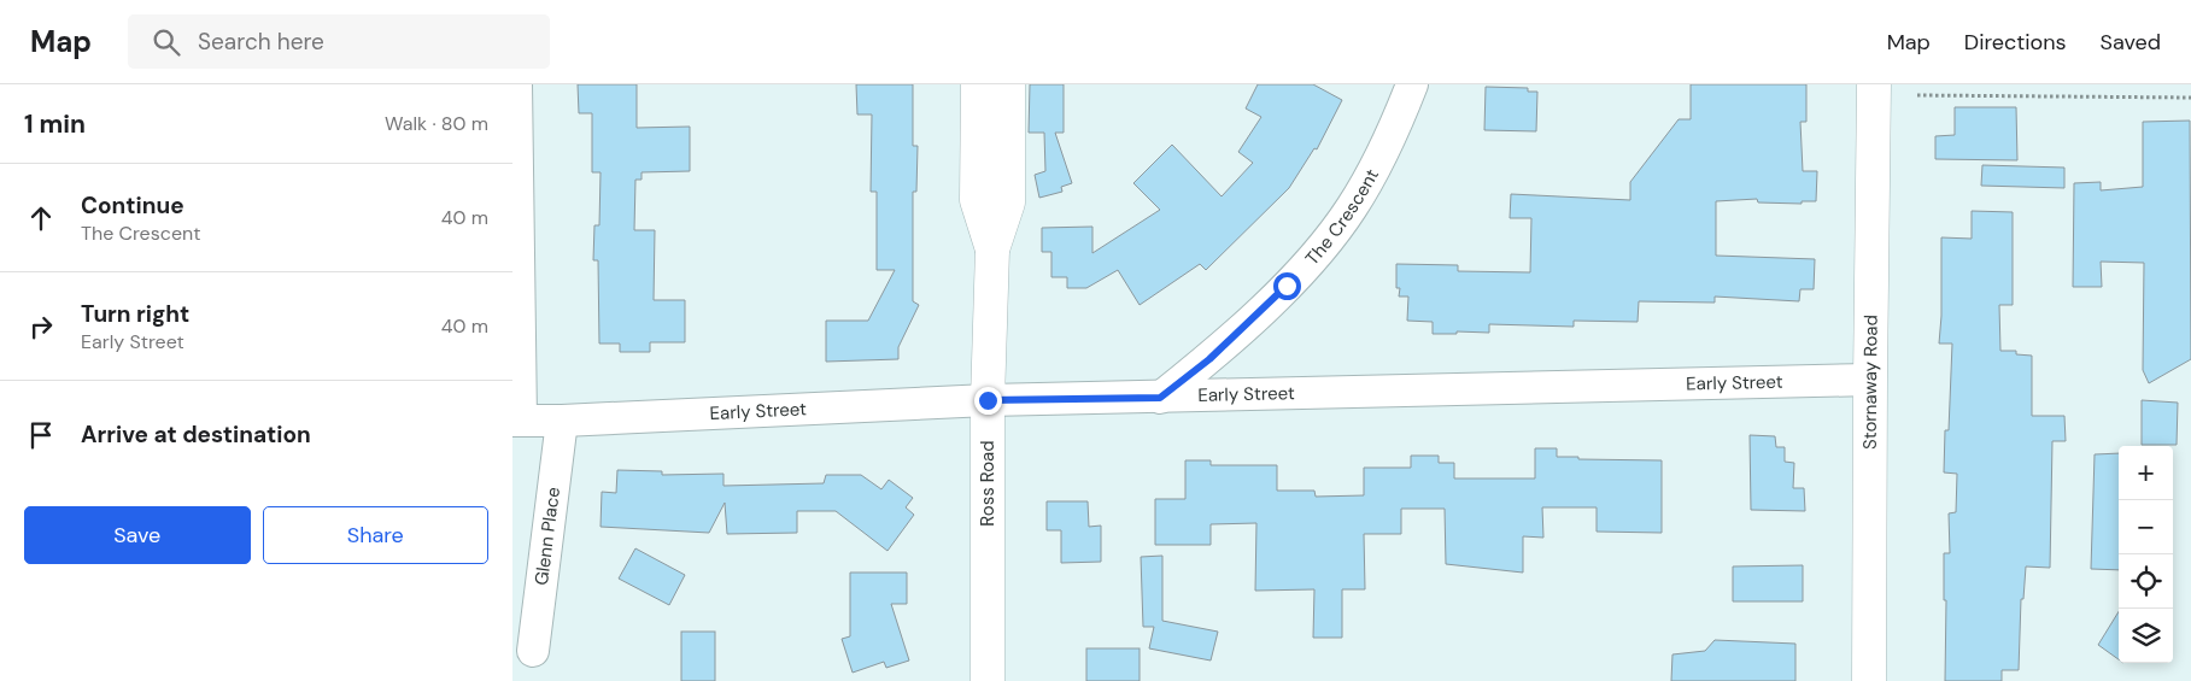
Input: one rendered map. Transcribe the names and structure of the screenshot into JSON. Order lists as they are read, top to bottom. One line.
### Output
{"streets":{"street":["The Crescent","Stornaway Road","Early Street","Ross Road","Glenn Place"]},"crossings":[["The Crescent","Early Street"],["Stornaway Road","Early Street"],["Early Street","Ross Road"],["Early Street","Glenn Place"]],"page":{"header":"Map","search":"Search here","nav":["Map","Directions","Saved"],"heading":["1 min","Walk · 80 m"],"list":[["Continue","The Crescent","40 m"],["Turn right","Early Street","40 m"],"Arrive at destination"],"map_buttons":["+","−"],"buttons":["Save","Share"]}}
